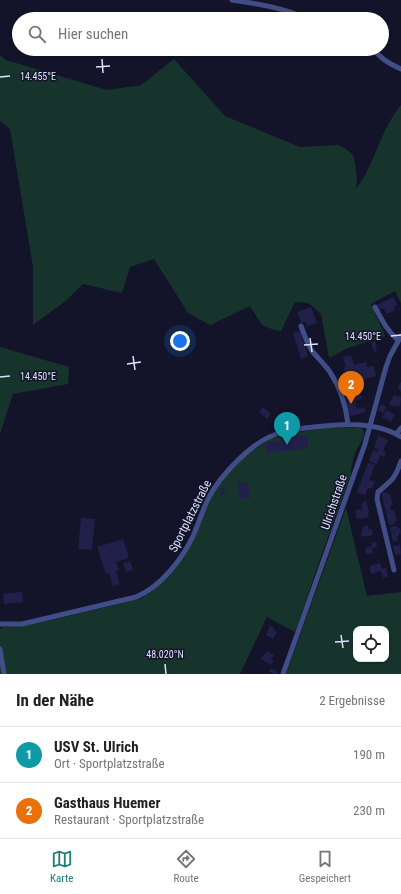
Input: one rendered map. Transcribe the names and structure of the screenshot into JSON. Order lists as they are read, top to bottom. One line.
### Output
{"streets":{"street":["Ulrichstraße","Sportplatzstraße"]},"crossings":[["Ulrichstraße","Sportplatzstraße"]],"page":{"search":"Hier suchen","pins":["2","1"],"heading":["In der Nähe","2 Ergebnisse"],"list":[{"mark":"1","name":"USV St. Ulrich","note":"Ort · Sportplatzstraße","value":"190 m"},{"mark":"2","name":"Gasthaus Huemer","note":"Restaurant · Sportplatzstraße","value":"230 m"}],"nav":["Karte","Route","Gespeichert"]},"coordinates":["14.455°E","14.450°E","48.020°N"]}
